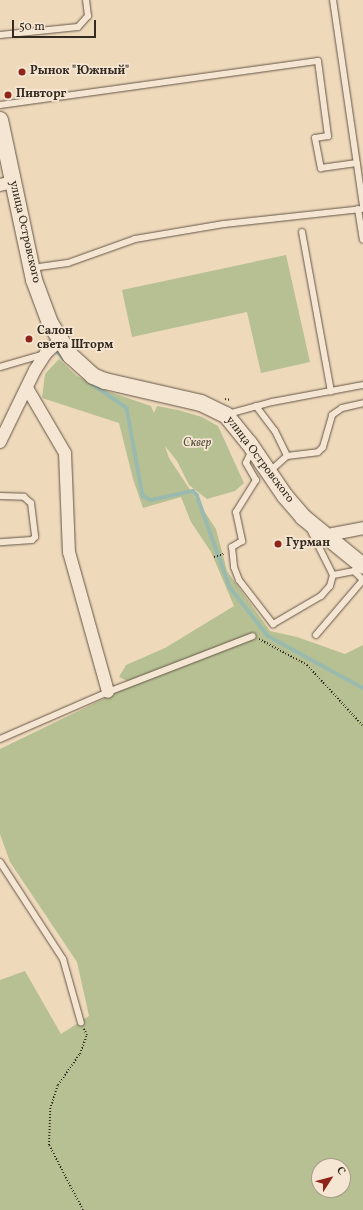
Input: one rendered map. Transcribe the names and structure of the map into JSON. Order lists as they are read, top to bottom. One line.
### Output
{"streets":{"street":["улица Островского"]},"parks":["Сквер"],"places":["Рынок \"Южный\"","Пивторг","Салон света Шторм","Гурман"],"scale_bar":"50 m","north":"top right"}
